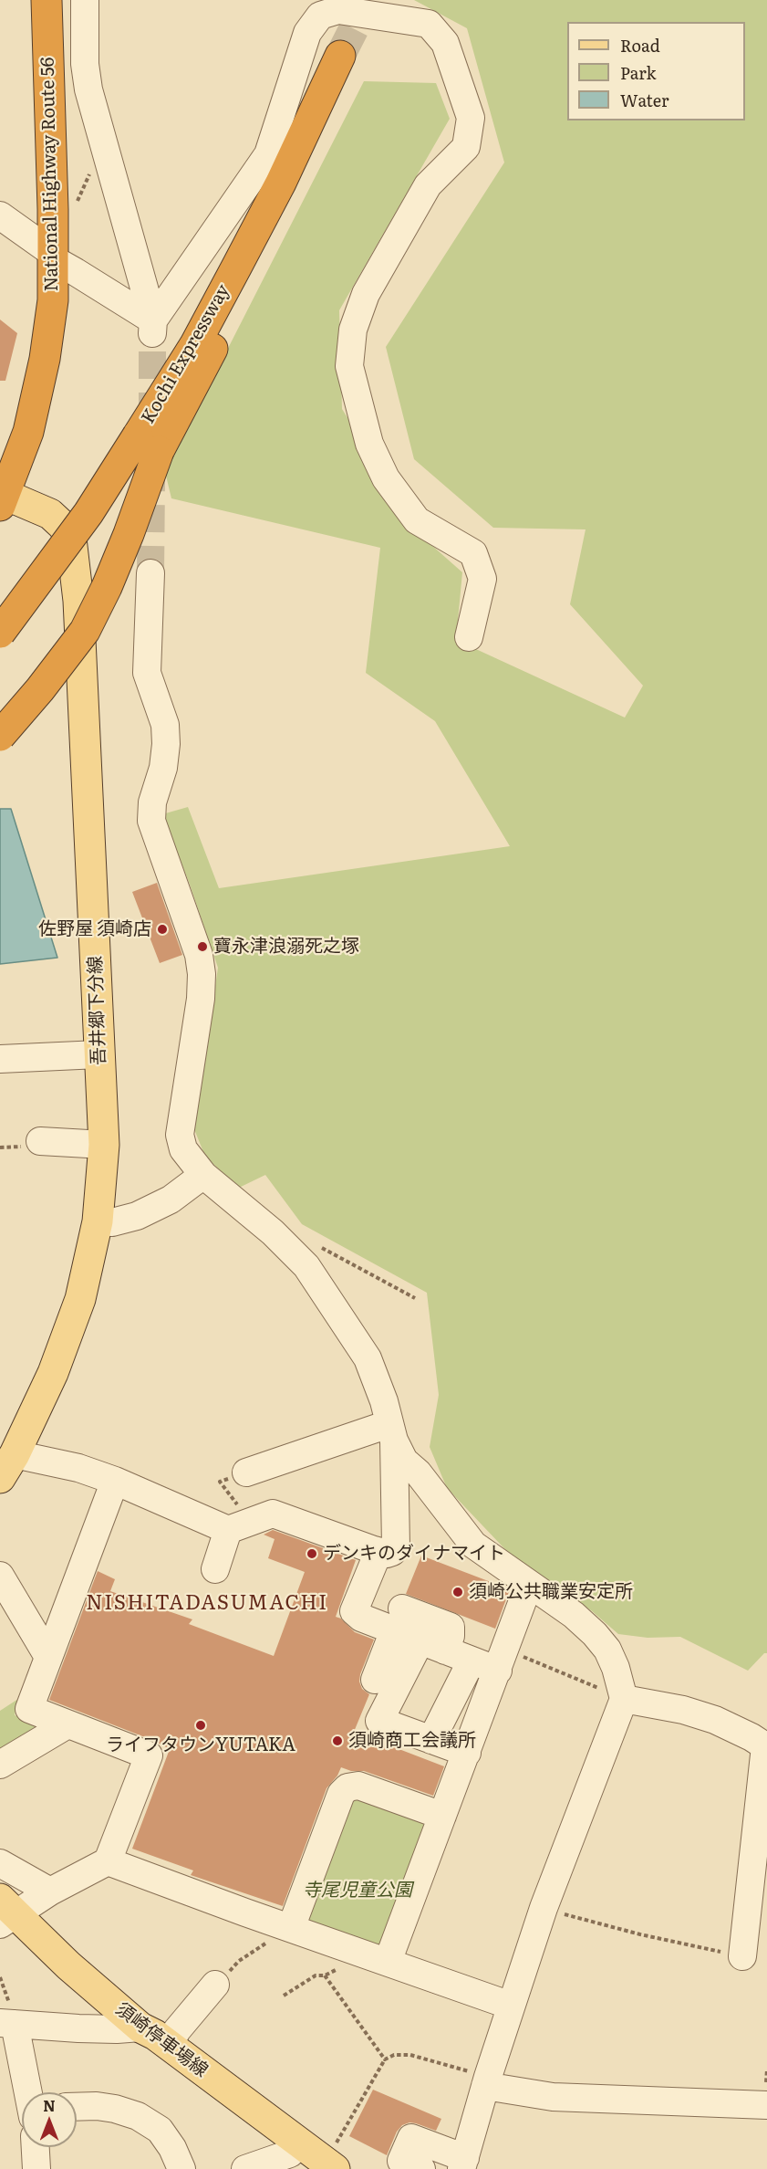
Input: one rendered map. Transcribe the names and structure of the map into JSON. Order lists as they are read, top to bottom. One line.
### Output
{"streets":{"highway":["National Highway Route 56","Kochi Expressway"],"main road":["吾井郷下分線","須崎停車場線"]},"crossings":[["National Highway Route 56","吾井郷下分線"]],"districts":["NISHITADASUMACHI"],"parks":["寺尾児童公園"],"places":["佐野屋 須崎店","寶永津浪溺死之塚","デンキのダイナマイト","須崎公共職業安定所","ライフタウンYUTAKA","須崎商工会議所"],"legend":["Road","Park","Water"],"north":"top"}
